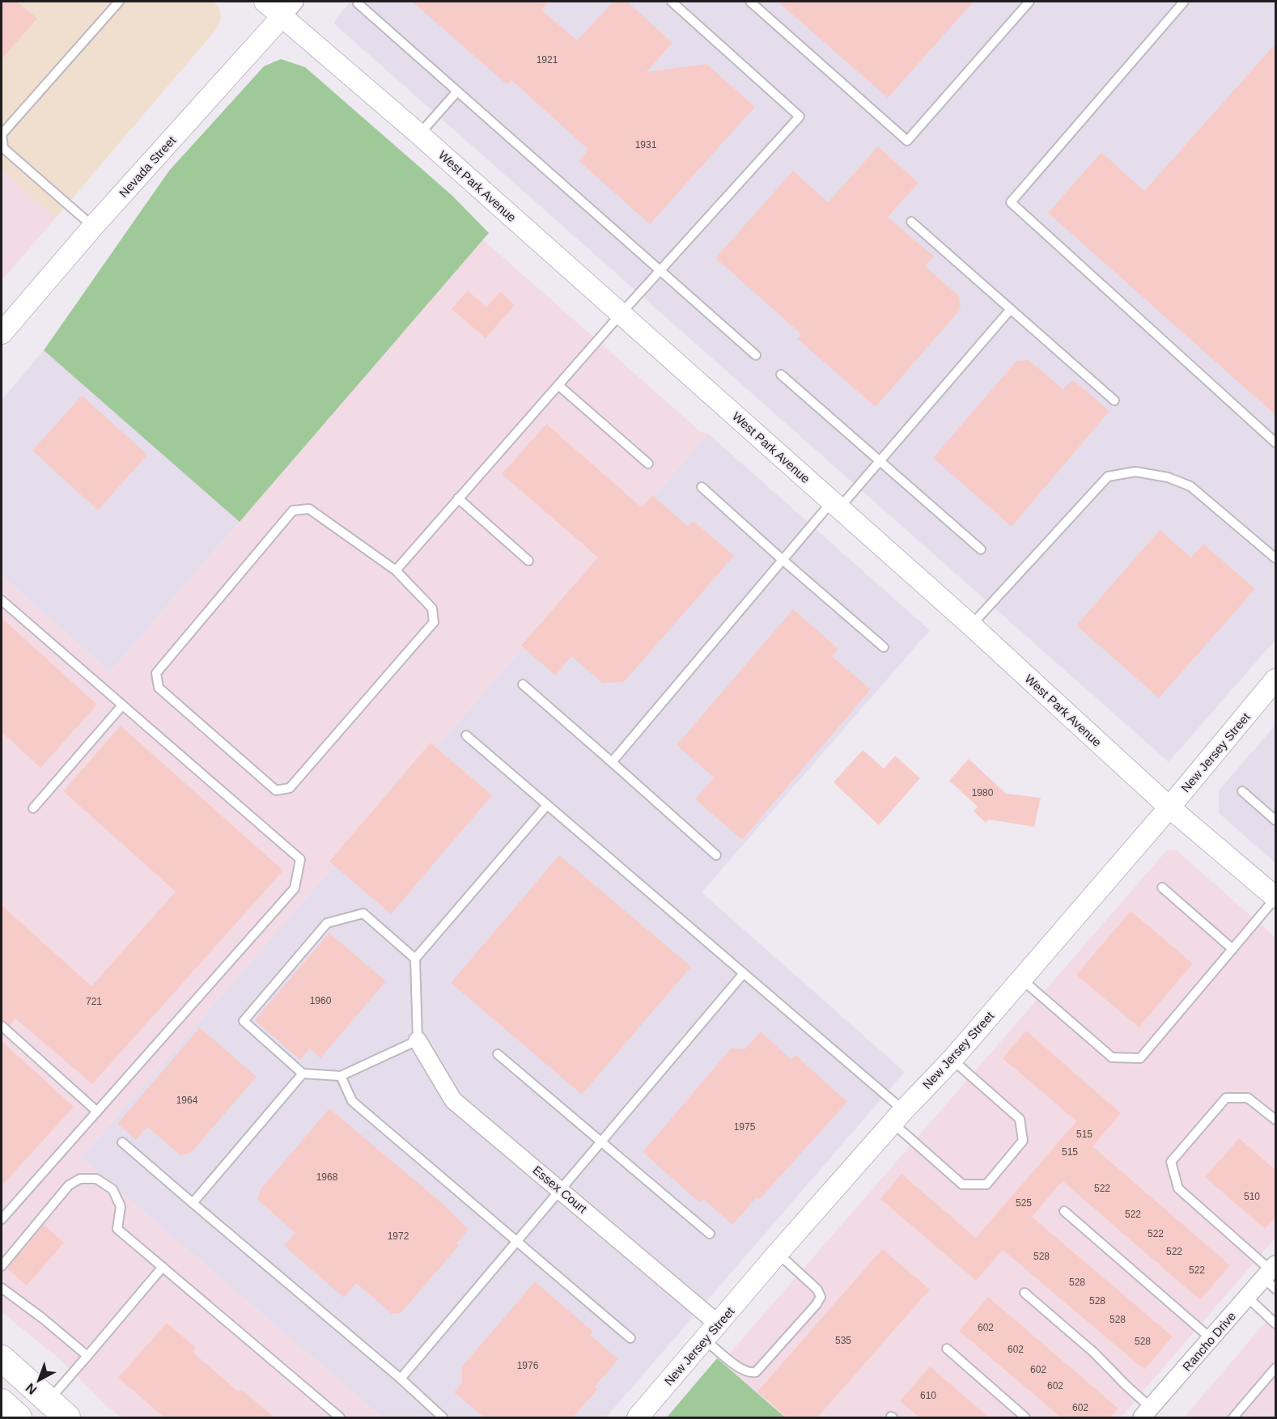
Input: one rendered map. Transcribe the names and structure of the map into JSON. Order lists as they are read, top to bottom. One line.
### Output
{"streets":{"street":["Nevada Street","West Park Avenue","New Jersey Street","Essex Court","Rancho Drive"]},"crossings":[["Nevada Street","West Park Avenue"],["West Park Avenue","New Jersey Street"],["New Jersey Street","Essex Court"]],"house_numbers":["1921","1931","1980","1960","721","1964","1975","515","515","1968","522","510","525","522","522","1972","522","528","522","528","528","528","602","535","528","602","1976","602","602","610","602"],"north":"bottom left"}
